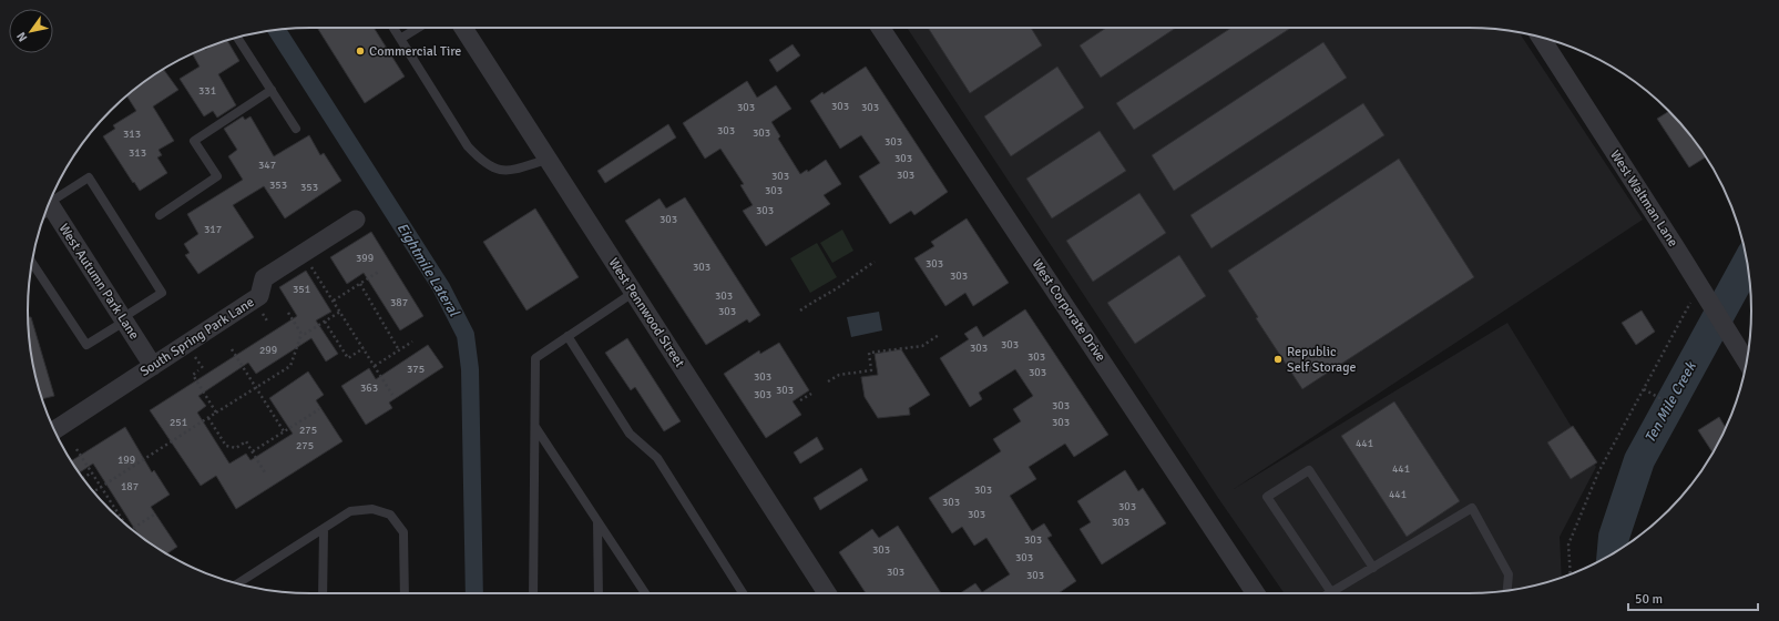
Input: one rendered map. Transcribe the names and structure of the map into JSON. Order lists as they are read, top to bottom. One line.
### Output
{"streets":{"street":["West Waltman Lane","West Autumn Park Lane","West Corporate Drive","West Pennwood Street","South Spring Park Lane"]},"crossings":[["West Autumn Park Lane","South Spring Park Lane"]],"water":["Eightmile Lateral","Ten Mile Creek"],"places":["Commercial Tire","Republic Self Storage"],"house_numbers":["331","303","303","303","303","303","313","303","313","303","347","303","303","353","353","303","303","303","317","399","303","303","303","351","303","387","303","303","303","299","303","375","303","303","363","303","303","303","251","303","275","441","275","199","441","187","303","441","303","303","303","303","303","303","303","303","303"],"scale_bar":"50 m","north":"bottom left"}
